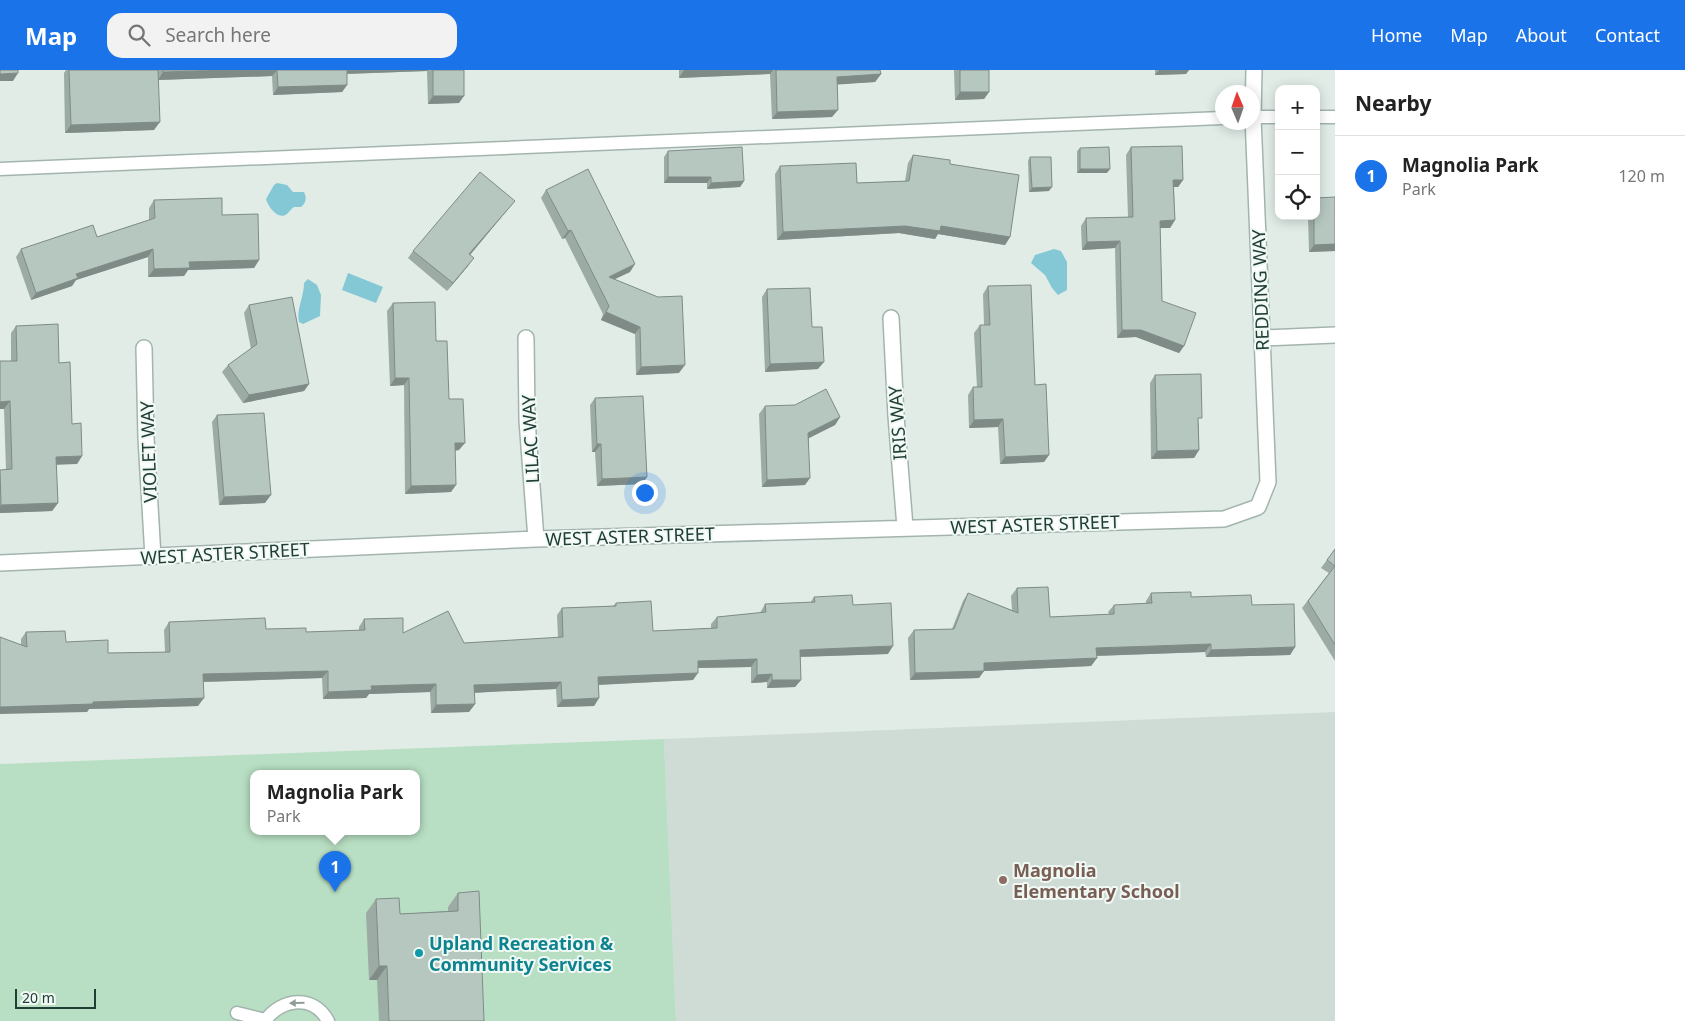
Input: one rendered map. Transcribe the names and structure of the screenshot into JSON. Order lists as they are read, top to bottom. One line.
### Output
{"streets":{"street":["REDDING WAY","IRIS WAY","LILAC WAY","VIOLET WAY","WEST ASTER STREET"]},"crossings":[["REDDING WAY","WEST ASTER STREET"],["IRIS WAY","WEST ASTER STREET"],["LILAC WAY","WEST ASTER STREET"],["VIOLET WAY","WEST ASTER STREET"]],"places":["Magnolia Elementary School","Upland Recreation & Community Services"],"scale_bar":"20 m","north":"top","page":{"header":"Map","search":"Search here","nav":["Home","Map","About","Contact"],"heading":"Nearby","map_buttons":["+","−"],"list":[{"mark":"1","name":"Magnolia Park","note":"Park","value":"120 m"}],"popup":["Magnolia Park","Park"],"pins":"1","scale":"20 m"}}
